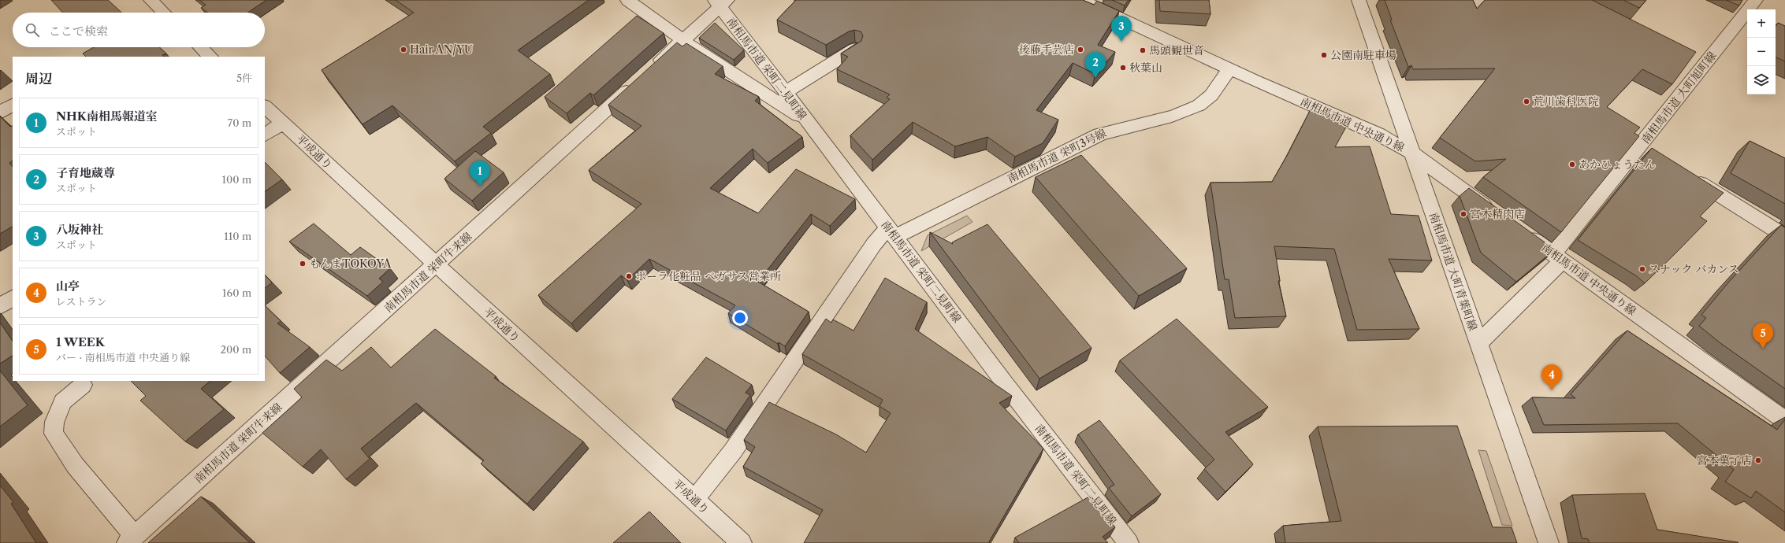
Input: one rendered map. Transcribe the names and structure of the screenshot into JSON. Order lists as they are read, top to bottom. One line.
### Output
{"streets":{"street":["南相馬市道 栄町二見町線","南相馬市道 大町旭町線","南相馬市道 中央通り線","平成通り","南相馬市道 栄町3号線","南相馬市道 大町青葉町線","南相馬市道 栄町牛来線"]},"crossings":[["南相馬市道 栄町二見町線","南相馬市道 栄町3号線"],["南相馬市道 大町旭町線","南相馬市道 中央通り線"],["南相馬市道 大町旭町線","南相馬市道 大町青葉町線"],["南相馬市道 中央通り線","南相馬市道 栄町3号線"],["南相馬市道 中央通り線","南相馬市道 大町青葉町線"],["平成通り","南相馬市道 栄町牛来線"]],"places":["Hair AN/YU","後藤手芸店","馬頭観世音","公園南駐車場","秋葉山","荒川歯科医院","あかひょうたん","宮木精肉店","もんまTOKOYA","スナック バカンス","ポーラ化粧品 ペガサス営業所","宮本菓子店"],"page":{"map_buttons":["+","−"],"search":"ここで検索","pins":["3","2","1","5","4"],"heading":["周辺","5件"],"list":[{"mark":"1","name":"NHK南相馬報道室","note":"スポット","value":"70 m"},{"mark":"2","name":"子育地蔵尊","note":"スポット","value":"100 m"},{"mark":"3","name":"八坂神社","note":"スポット","value":"110 m"},{"mark":"4","name":"山亭","note":"レストラン","value":"160 m"},{"mark":"5","name":"1 WEEK","note":"バー · 南相馬市道 中央通り線","value":"200 m"}]}}
